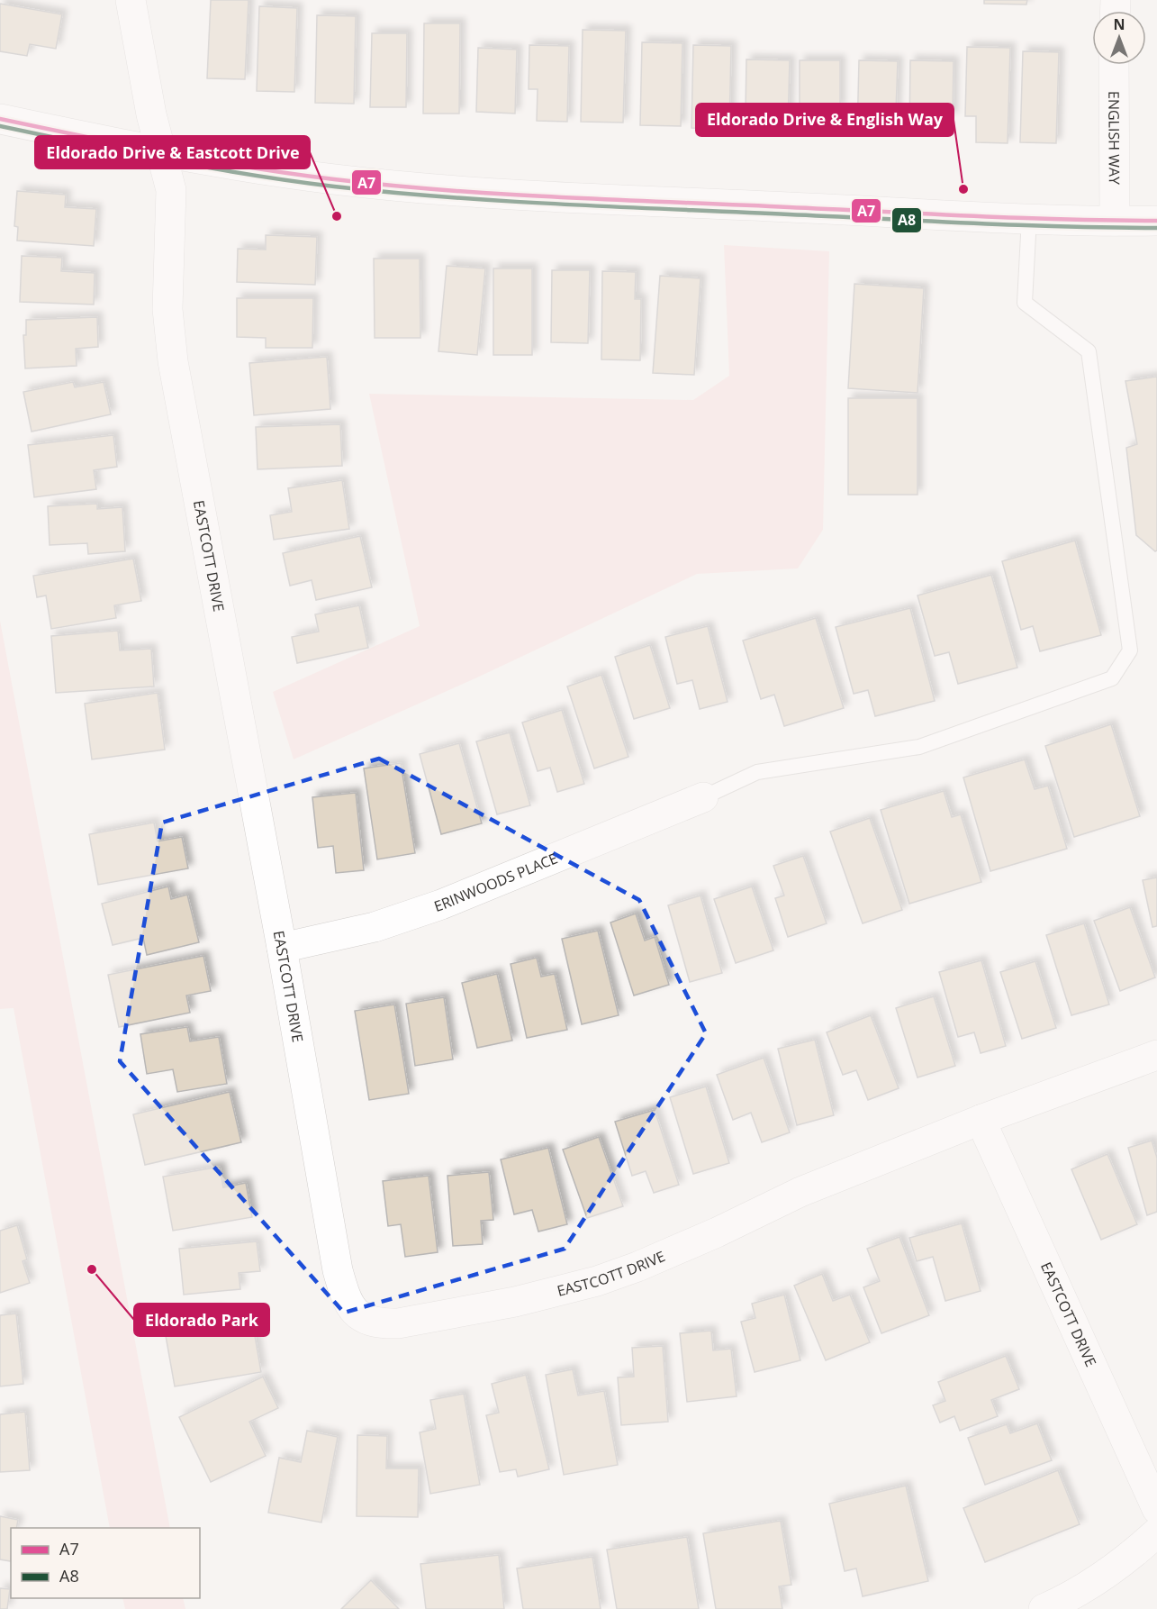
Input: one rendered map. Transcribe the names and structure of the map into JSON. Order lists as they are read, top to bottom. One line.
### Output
{"streets":{"street":["ENGLISH WAY","EASTCOTT DRIVE","ERINWOODS PLACE"]},"crossings":[["EASTCOTT DRIVE","ERINWOODS PLACE"]],"places":["Eldorado Drive & English Way","Eldorado Drive & Eastcott Drive","Eldorado Park"],"lines":["transit line A7","transit line A8"],"legend":["A7","A8"],"north":"top"}
